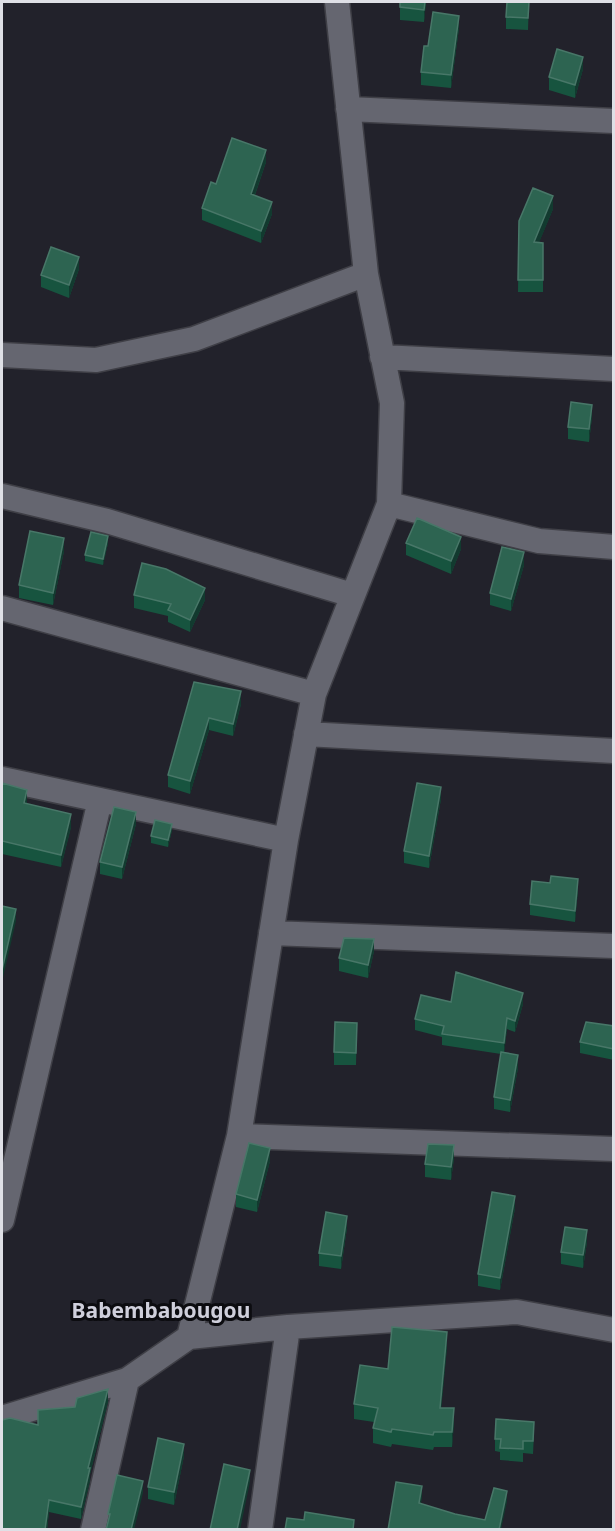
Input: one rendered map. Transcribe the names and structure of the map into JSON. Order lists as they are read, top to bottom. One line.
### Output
{"districts":["Babembabougou"]}
